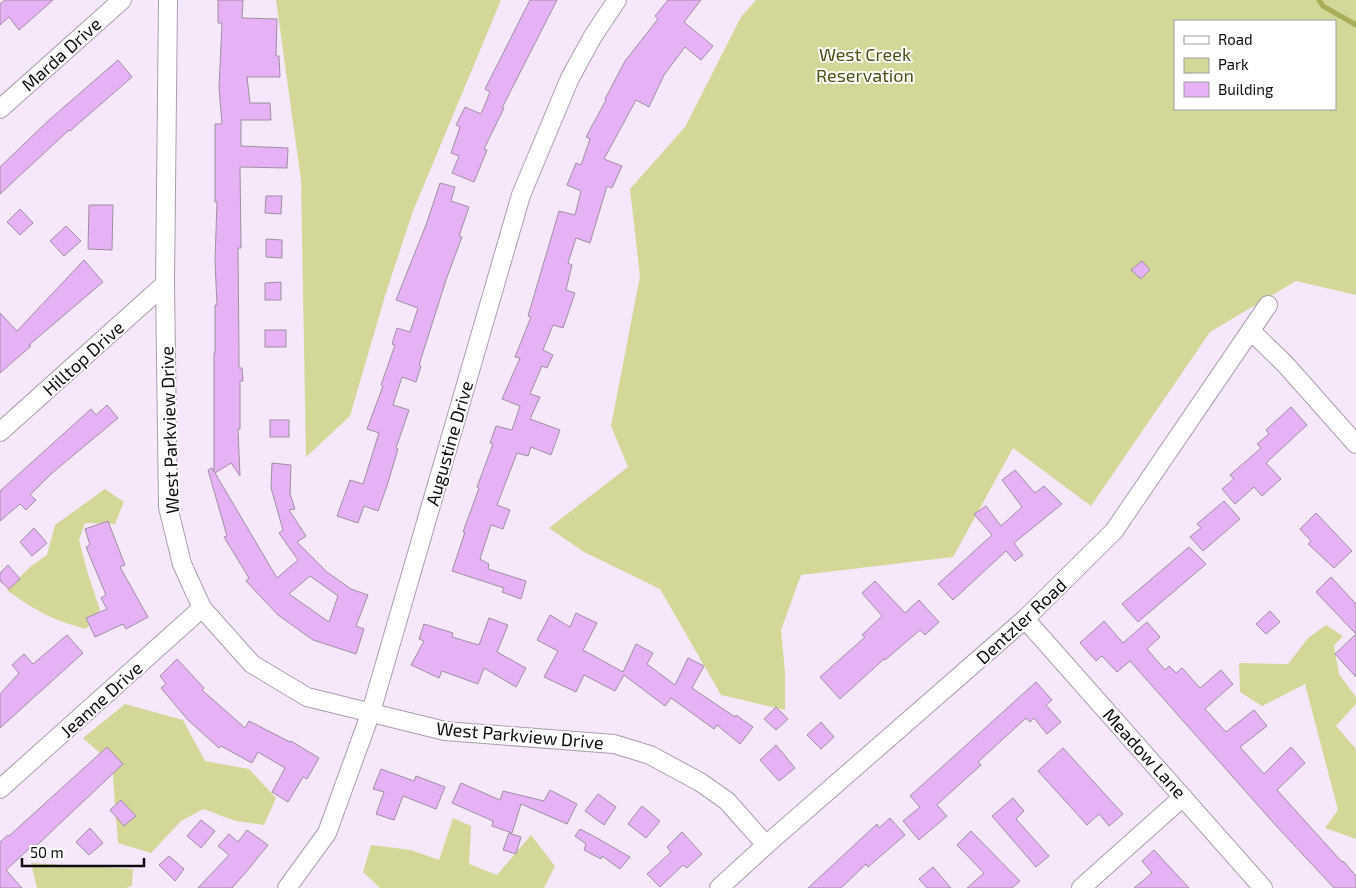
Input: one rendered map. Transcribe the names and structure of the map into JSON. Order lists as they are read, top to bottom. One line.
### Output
{"streets":{"street":["Marda Drive","Hilltop Drive","West Parkview Drive","Augustine Drive","Dentzler Road","Jeanne Drive","Meadow Lane"]},"crossings":[["Hilltop Drive","West Parkview Drive"],["West Parkview Drive","Augustine Drive"],["West Parkview Drive","Dentzler Road"],["West Parkview Drive","Jeanne Drive"],["Dentzler Road","Meadow Lane"]],"parks":["West Creek Reservation"],"legend":["Road","Park","Building"],"scale_bar":"50 m"}
